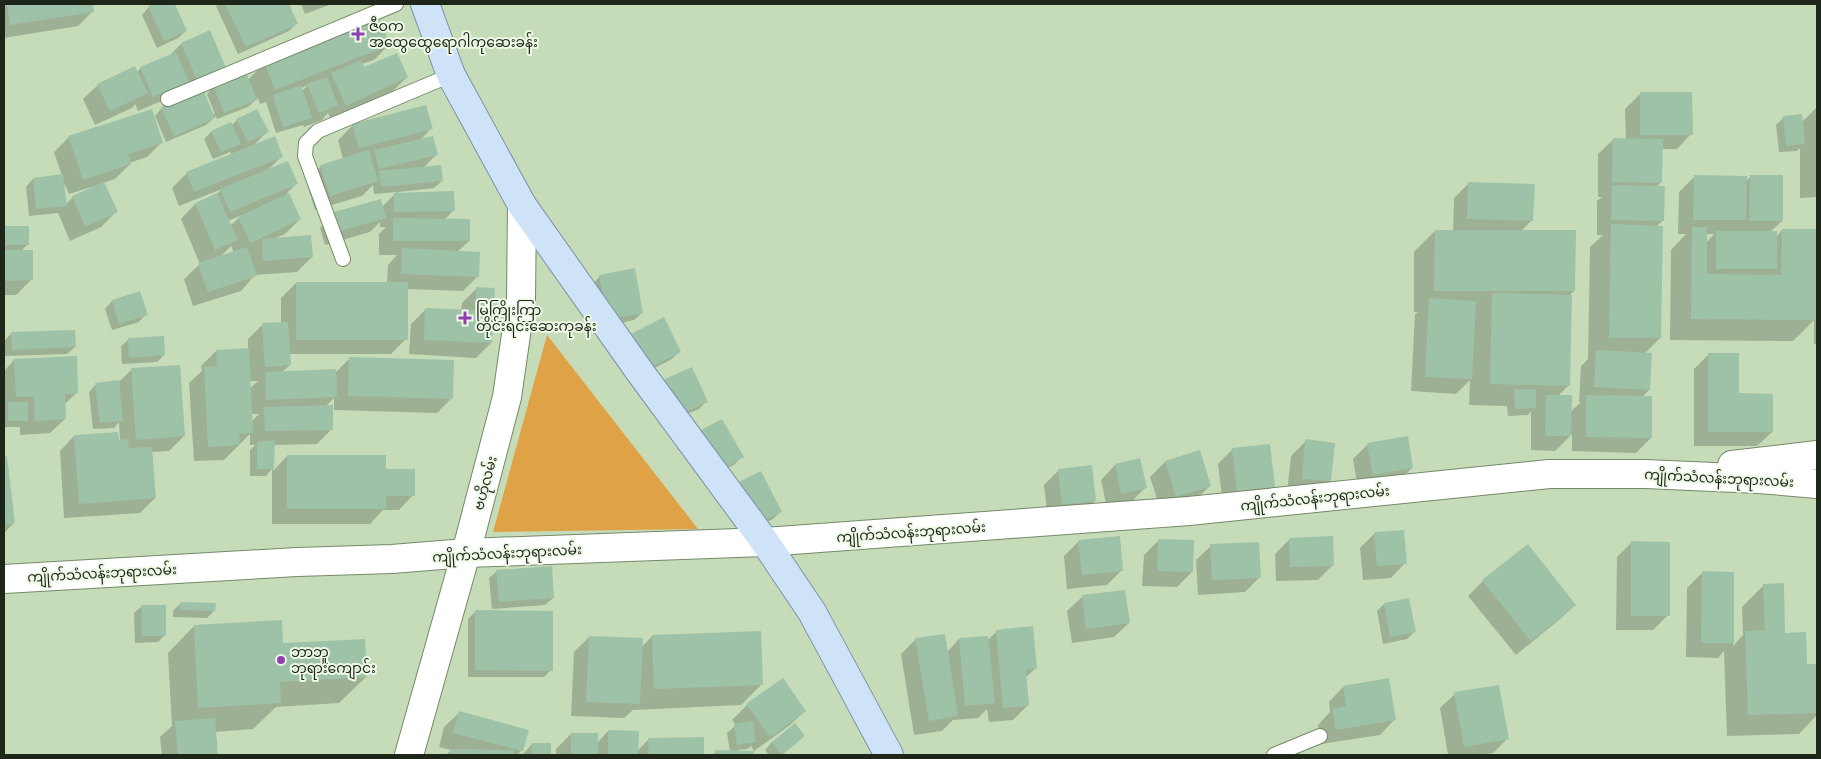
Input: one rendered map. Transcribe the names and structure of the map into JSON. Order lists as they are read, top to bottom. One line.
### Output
{"streets":{"street":["ကျိုက်သံလန်းဘုရားလမ်း","ဗဟိုလမ်း"]},"crossings":[["ကျိုက်သံလန်းဘုရားလမ်း","ဗဟိုလမ်း"]],"places":{"health":["ဇီဝက အထွေထွေရောဂါကုဆေးခန်း","မြကြိုးကြာ တိုင်းရင်းဆေးကုခန်း"],"other":["ဘာဘူ ဘုရားကျောင်း"]}}
